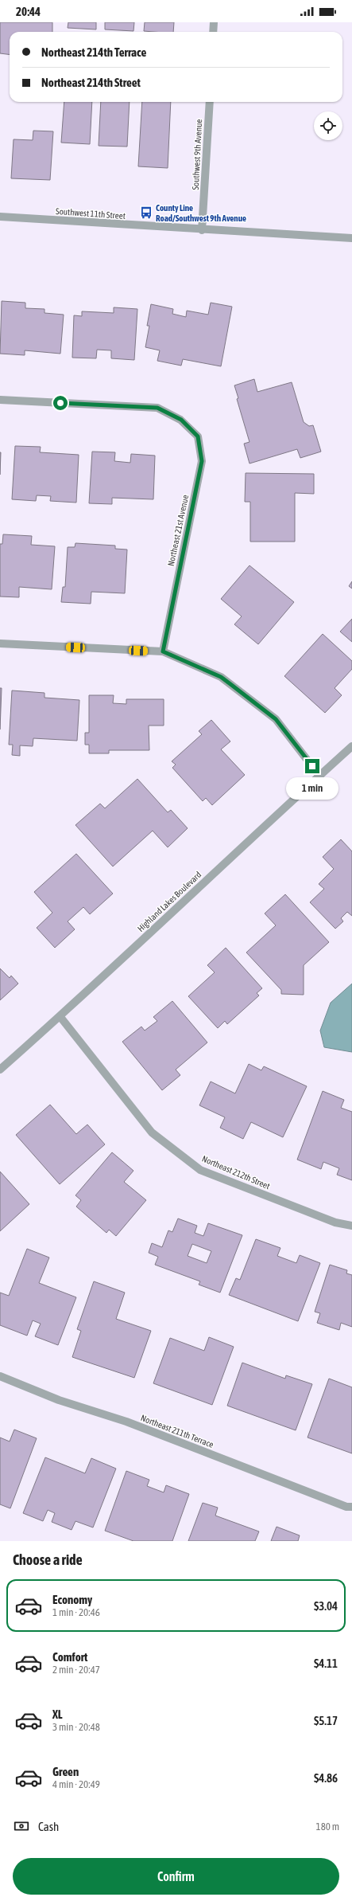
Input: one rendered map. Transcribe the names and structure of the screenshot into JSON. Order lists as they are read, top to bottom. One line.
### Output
{"streets":{"street":["Southwest 9th Avenue","Southwest 11th Street","Northeast 21st Avenue","Highland Lakes Boulevard","Northeast 212th Street","Northeast 211th Terrace"]},"crossings":[["Southwest 9th Avenue","Southwest 11th Street"],["Highland Lakes Boulevard","Northeast 212th Street"]],"places":{"bus stop":["County Line Road/Southwest 9th Avenue"]},"page":{"status":"20:44","banner":["Northeast 214th Terrace","Northeast 214th Street"],"bubble":"1 min","heading":"Choose a ride","list":[{"name":"Economy","note":"1 min · 20:46","value":"$3.04"},{"name":"Comfort","note":"2 min · 20:47","value":"$4.11"},{"name":"XL","note":"3 min · 20:48","value":"$5.17"},{"name":"Green","note":"4 min · 20:49","value":"$4.86"}],"pay":["Cash","180 m"],"buttons":"Confirm"}}
